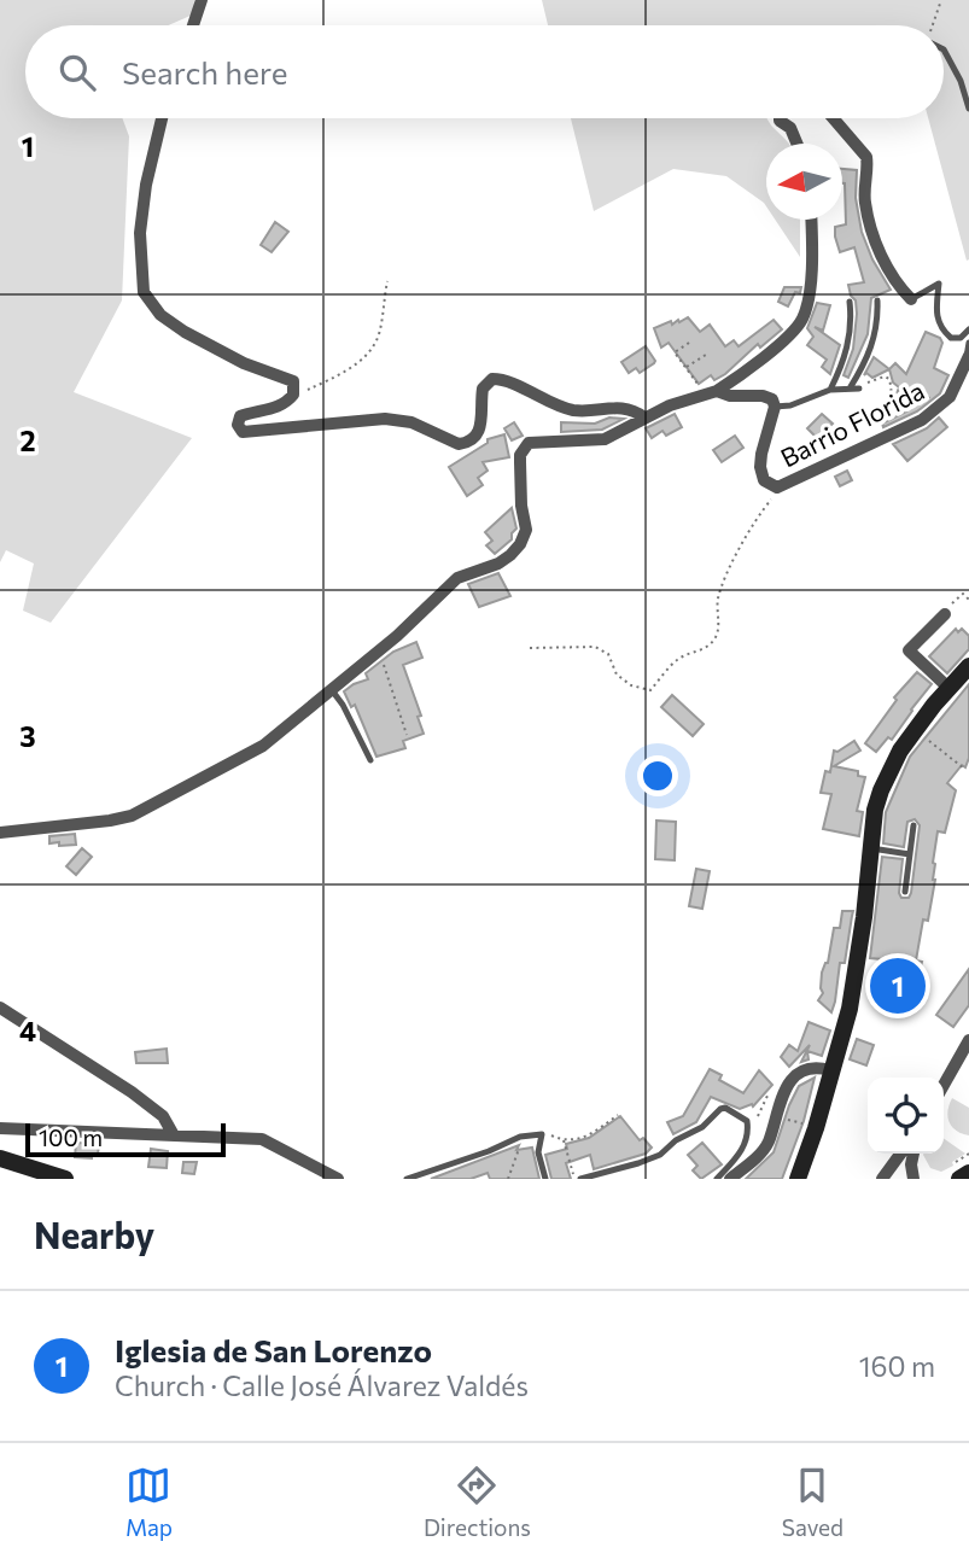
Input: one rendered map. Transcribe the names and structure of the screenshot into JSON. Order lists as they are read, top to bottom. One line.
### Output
{"streets":{"street":["Barrio Florida"]},"scale_bar":"100 m","north":"left","page":{"search":"Search here","pins":"1","scale":"100 m","heading":"Nearby","list":[{"mark":"1","name":"Iglesia de San Lorenzo","note":"Church · Calle José Álvarez Valdés","value":"160 m"}],"nav":["Map","Directions","Saved"]},"grid":{"rows":["1","2","3","4"]}}
